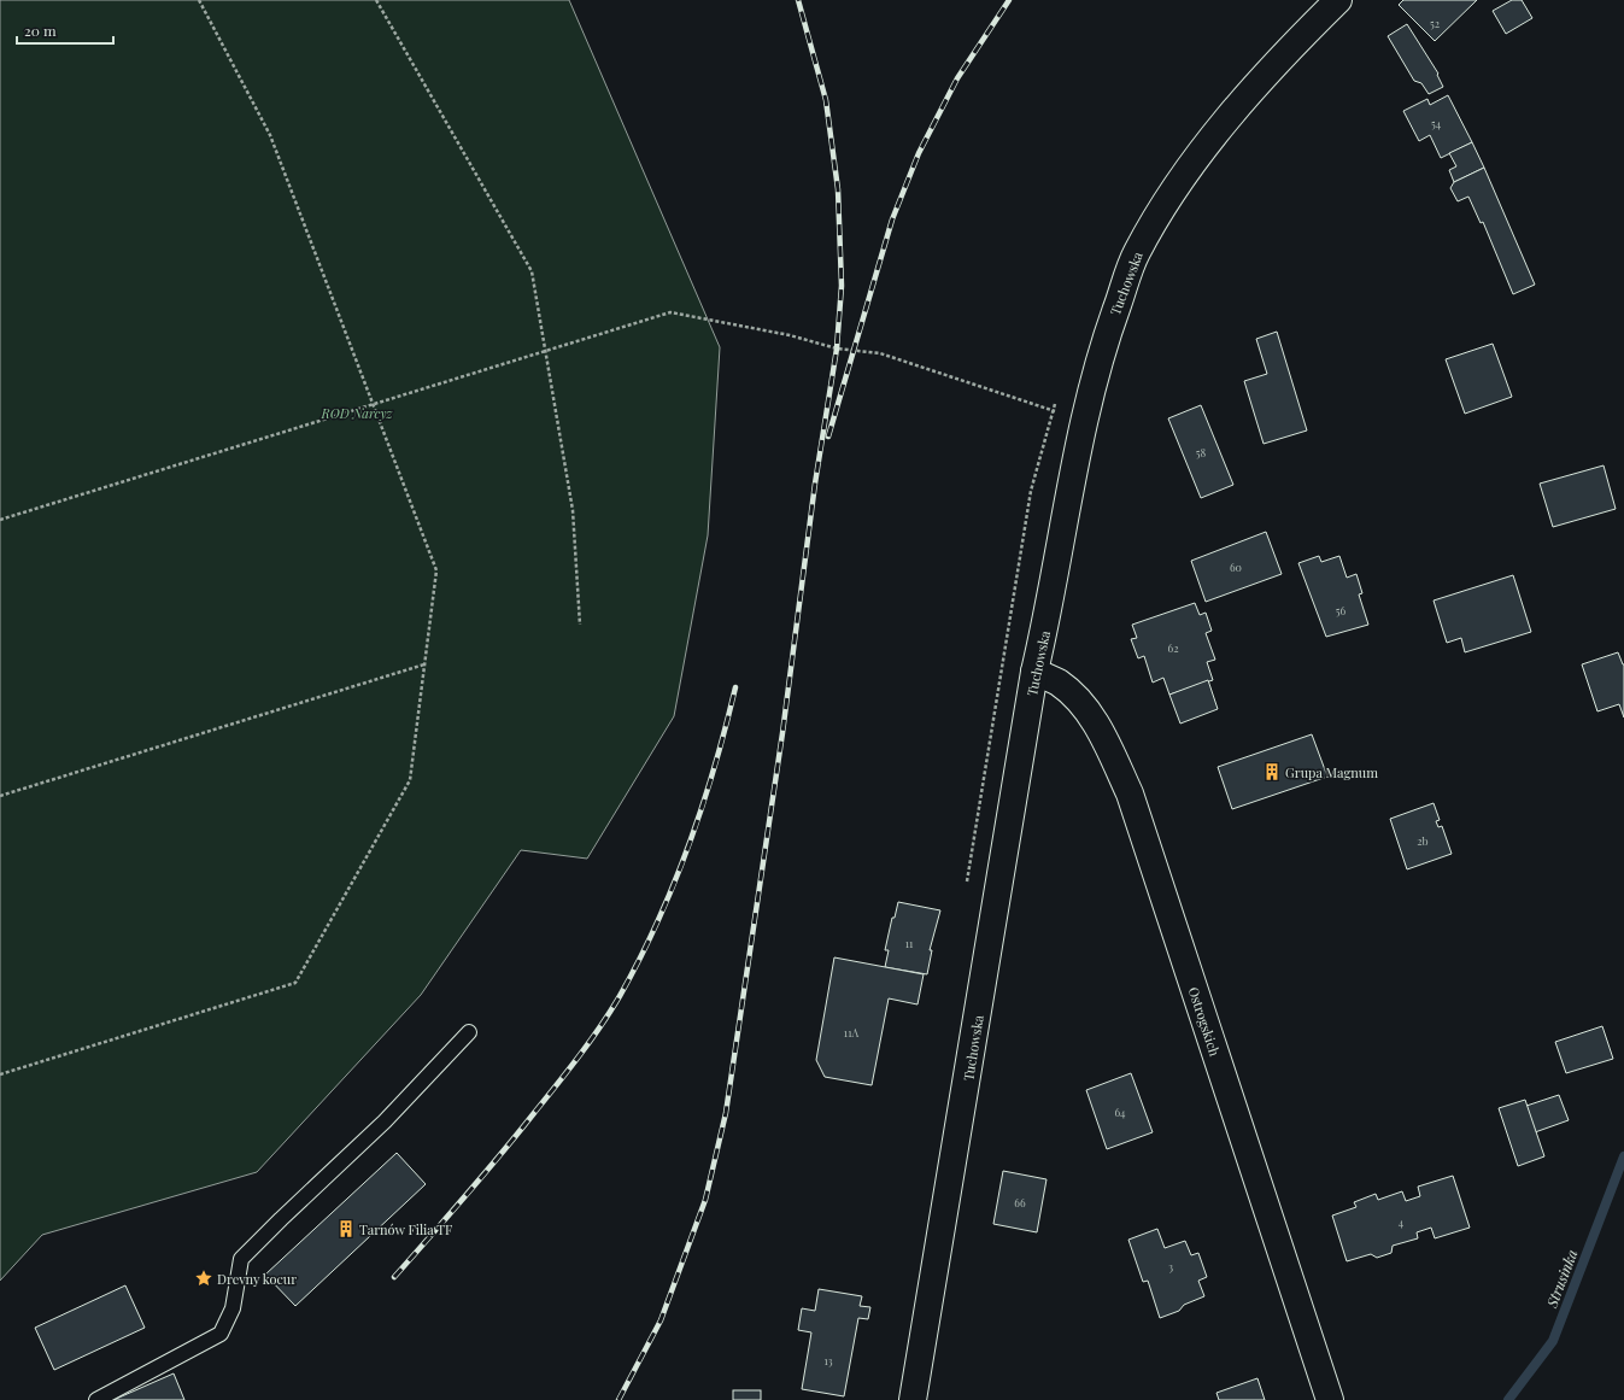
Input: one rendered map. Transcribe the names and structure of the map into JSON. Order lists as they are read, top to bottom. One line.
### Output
{"streets":{"street":["Tuchowska","Ostrogskich"]},"crossings":[["Tuchowska","Ostrogskich"]],"water":["Strusinka"],"parks":["ROD Narcyz"],"places":{"building":["Grupa Magnum","Tarnów Filia TF"],"place":["Drevny kocur"]},"house_numbers":["52","54","58","60","56","62","2b","11","11A","64","66","4","3","13"],"scale_bar":"20 m"}
